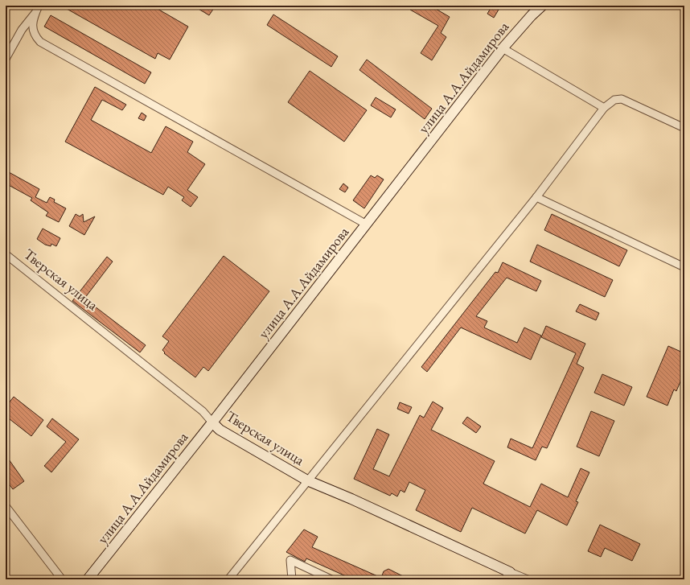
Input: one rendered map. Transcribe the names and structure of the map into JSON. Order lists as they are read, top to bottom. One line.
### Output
{"streets":{"main road":["улица А.А.Айдамирова","Тверская улица"]},"crossings":[["улица А.А.Айдамирова","Тверская улица"]]}
